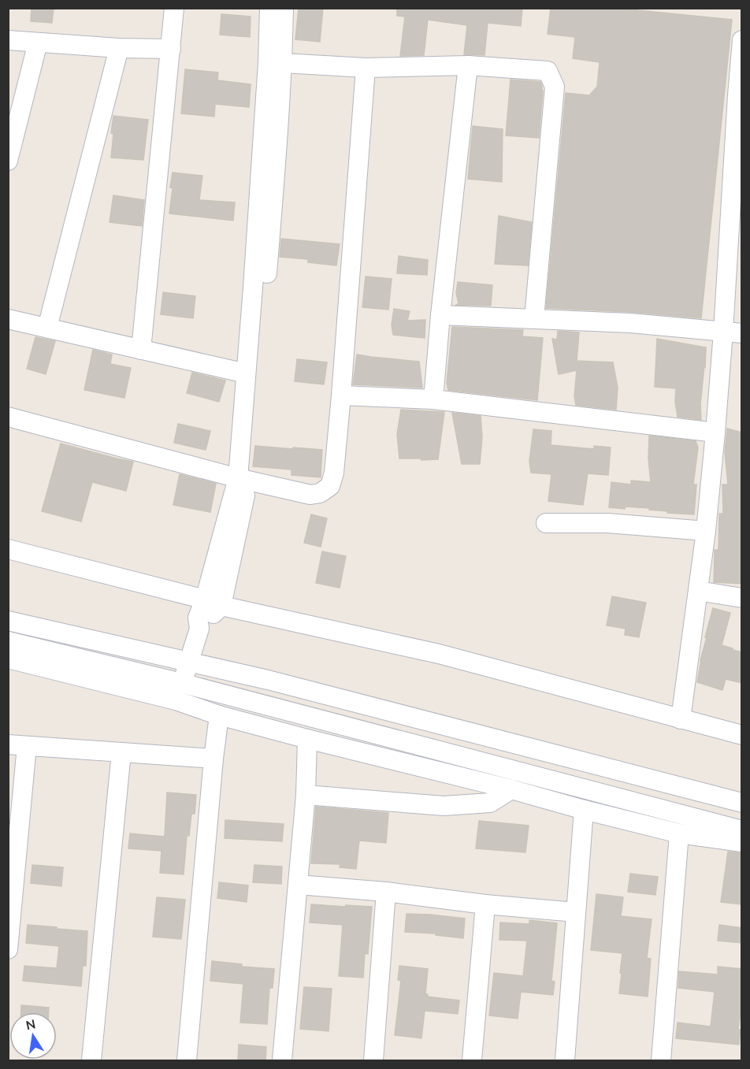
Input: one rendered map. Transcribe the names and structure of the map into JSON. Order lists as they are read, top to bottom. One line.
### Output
{"north":"top"}
